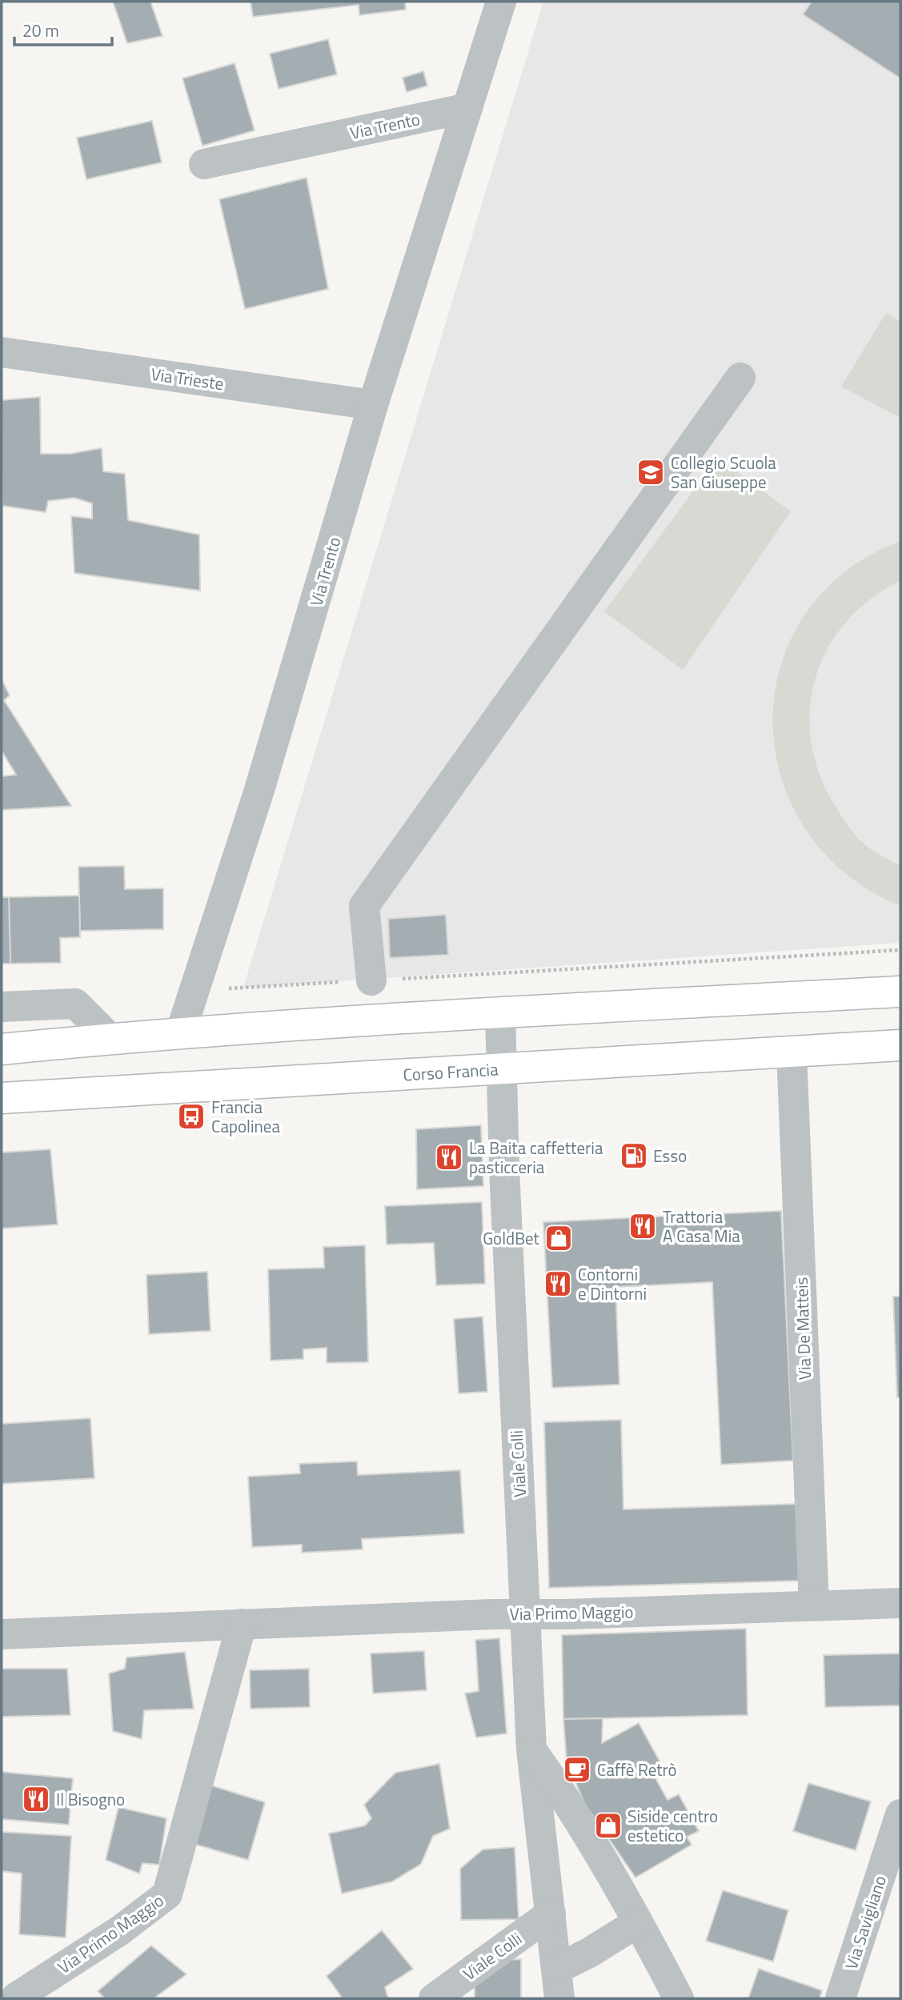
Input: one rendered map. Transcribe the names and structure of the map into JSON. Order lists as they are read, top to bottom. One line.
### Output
{"streets":{"main road":["Corso Francia"],"street":["Via Trento","Via Trieste","Via De Matteis","Viale Colli","Via Primo Maggio","Via Savigliano"]},"crossings":[["Via Trento","Via Trieste"],["Corso Francia","Via De Matteis"],["Corso Francia","Viale Colli"],["Via De Matteis","Via Primo Maggio"],["Viale Colli","Via Primo Maggio"]],"places":{"school or university":["Collegio Scuola San Giuseppe"],"bus stop":["Francia Capolinea"],"fuel station":["Esso"],"restaurant":["La Baita caffetteria pasticceria","Trattoria A Casa Mia","Contorni e Dintorni","Il Bisogno"],"shop":["GoldBet","Siside centro estetico"],"cafe":["Caffè Retrò"]},"scale_bar":"20 m"}
